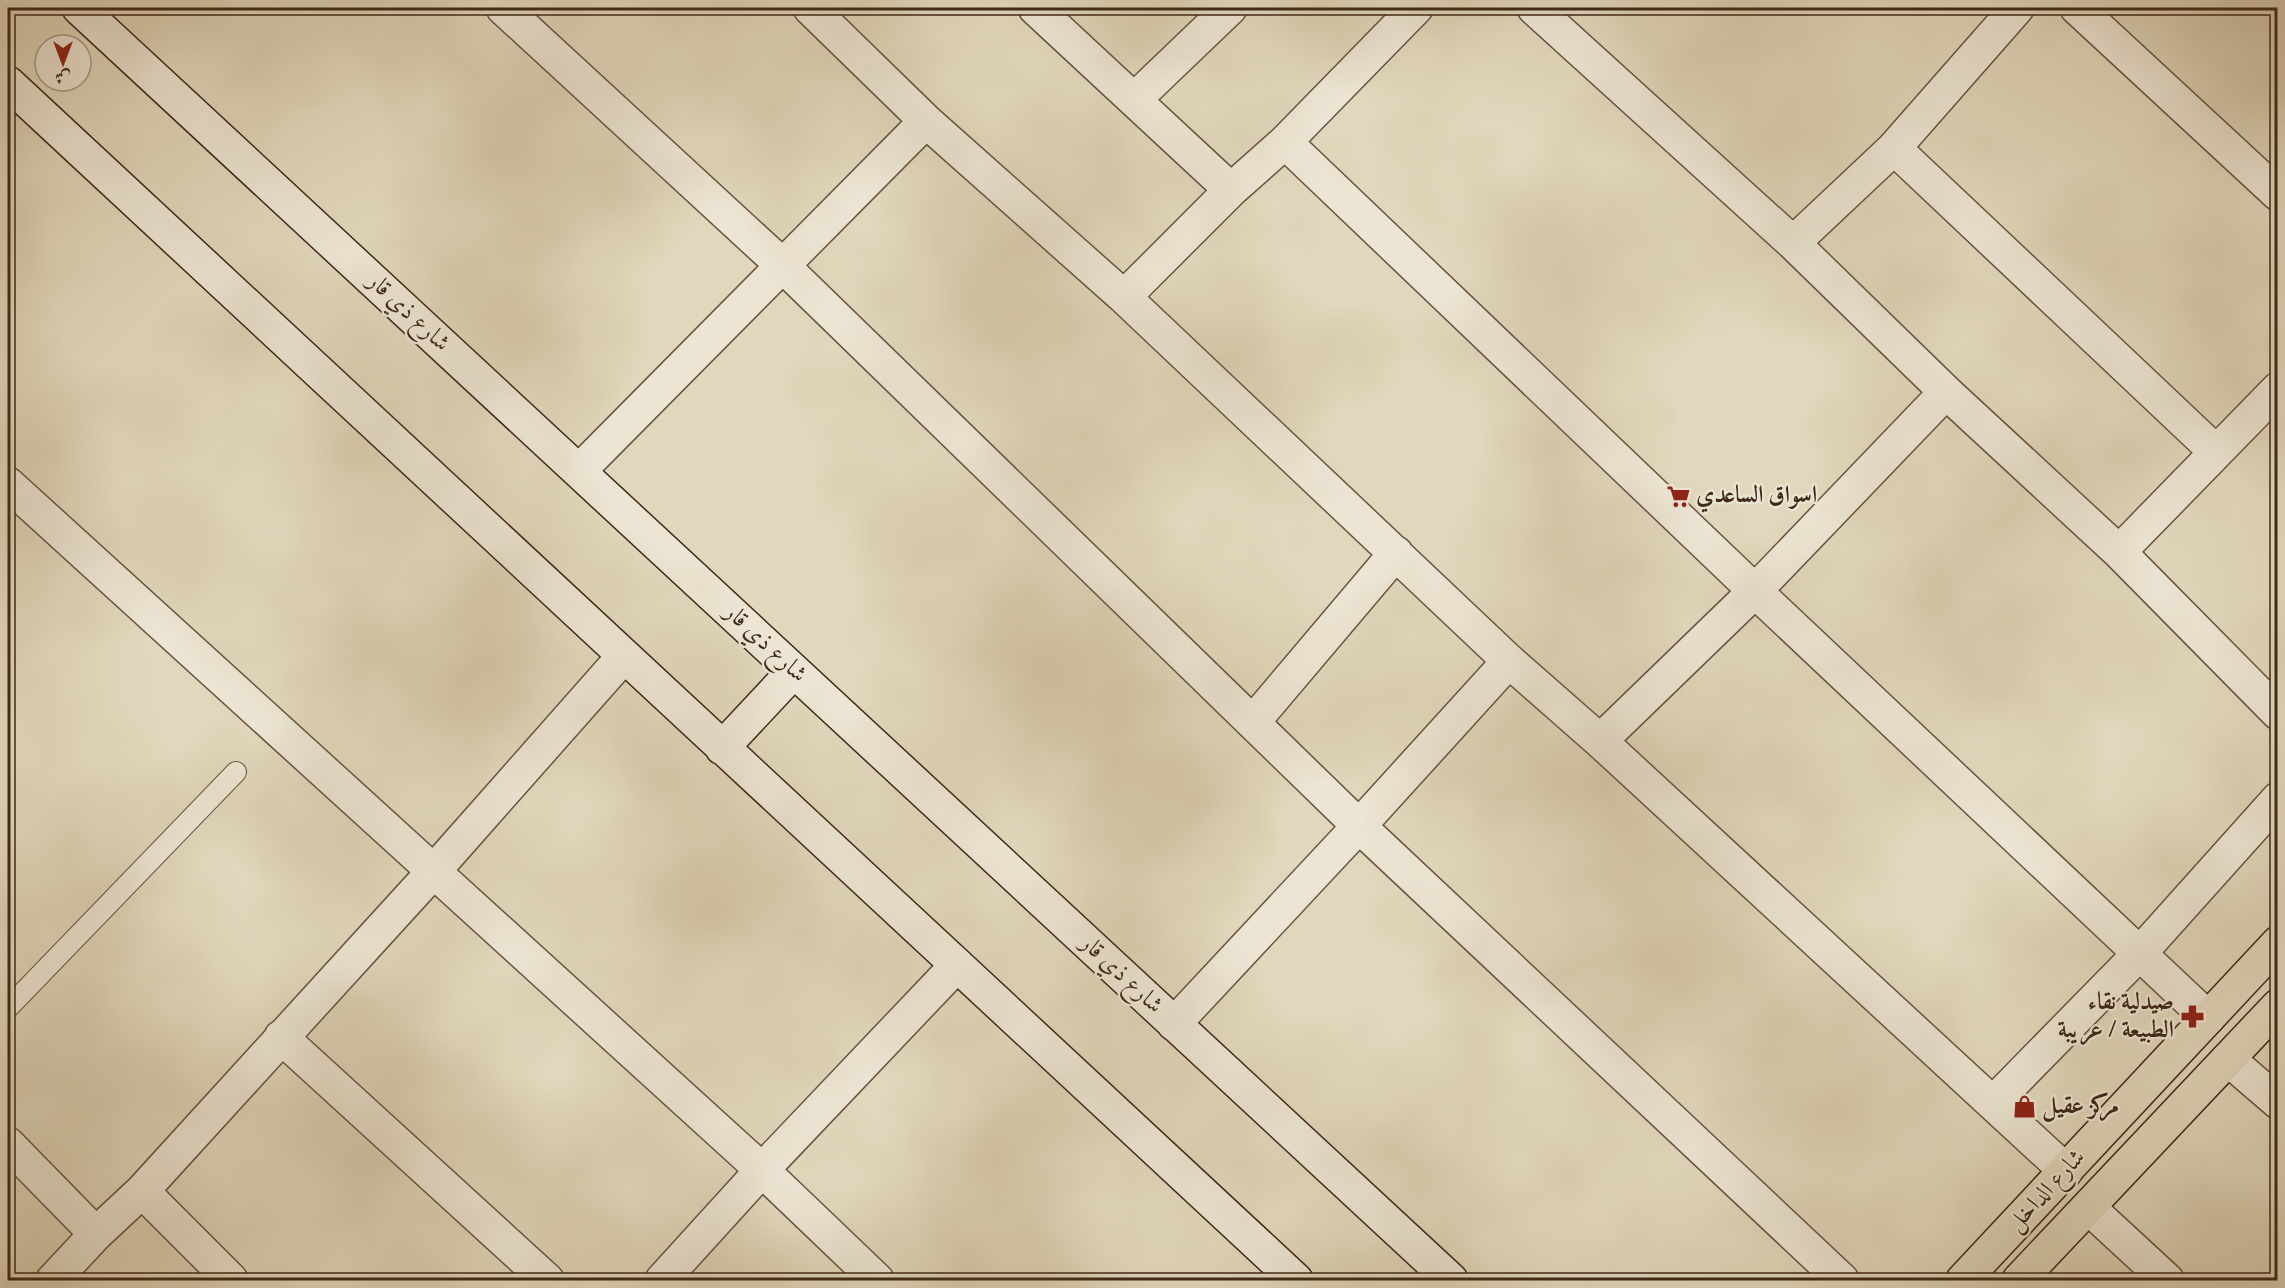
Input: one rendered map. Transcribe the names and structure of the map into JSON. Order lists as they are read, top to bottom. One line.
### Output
{"streets":{"main road":["شارع الداخل"],"street":["شارع ذي قار"]},"places":{"supermarket":["اسواق الساعدي"],"pharmacy":["صيدلية نقاء الطبيعة / عريبة"],"shop":["مركز عقيل"]},"north":"bottom"}
